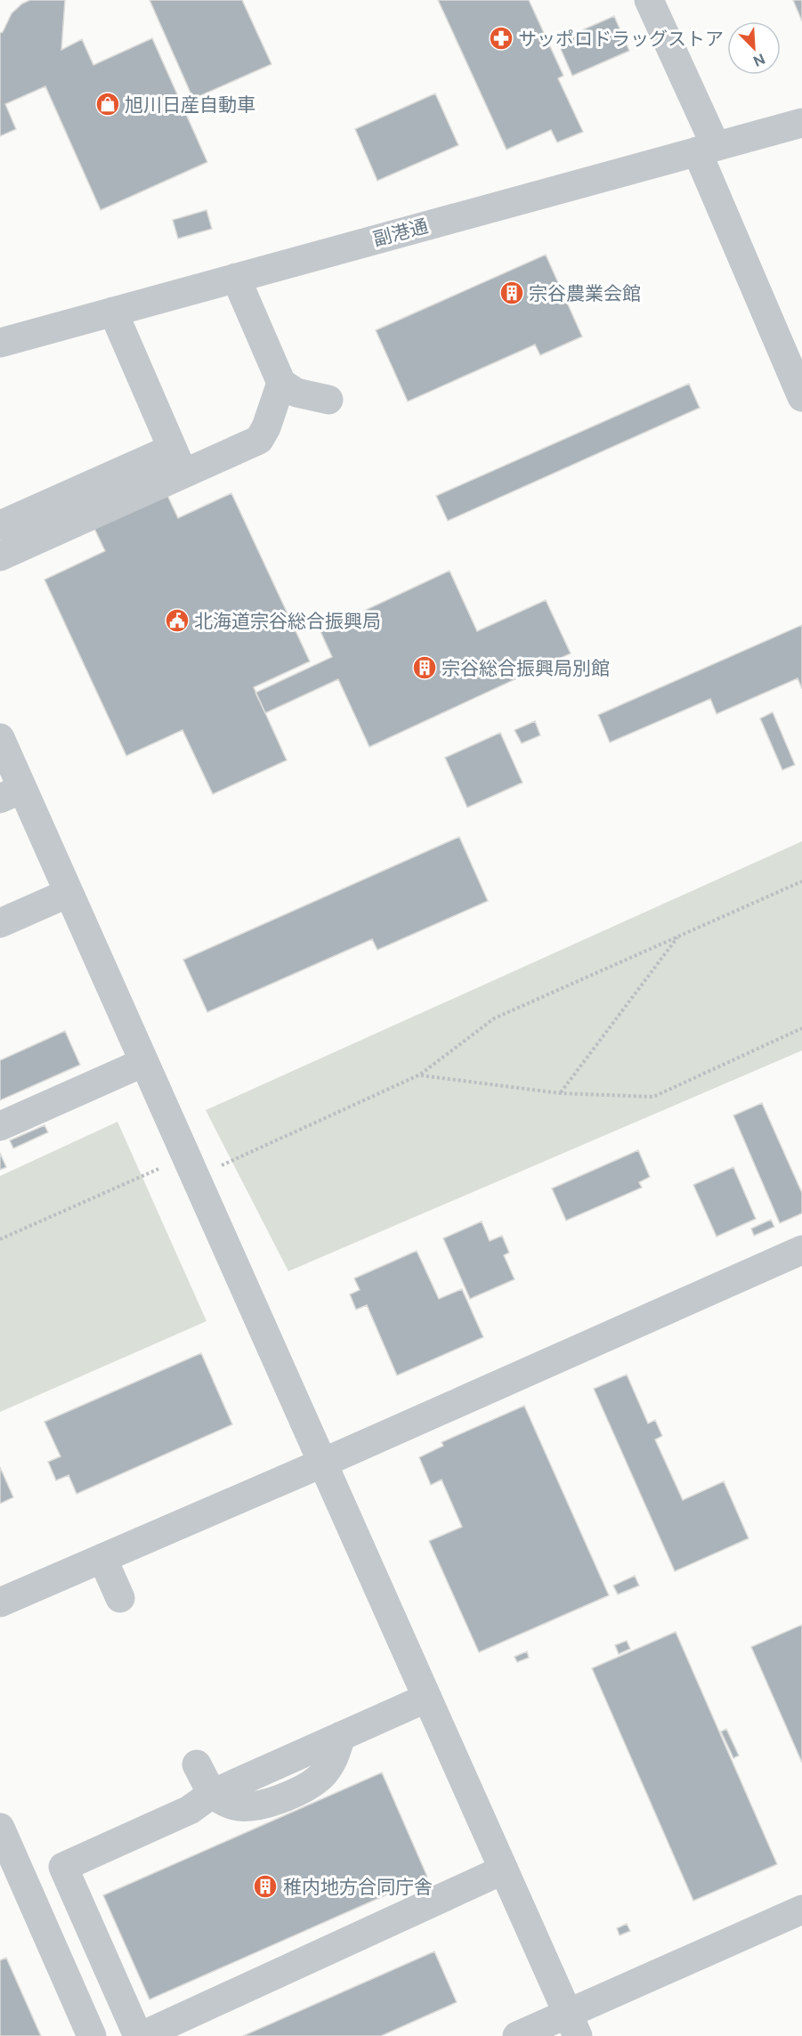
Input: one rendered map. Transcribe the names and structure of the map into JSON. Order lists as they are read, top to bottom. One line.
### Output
{"streets":{"street":["副港通"]},"places":{"pharmacy":["サッポロドラッグストア"],"shop":["旭川日産自動車"],"building":["宗谷農業会館","宗谷総合振興局別館","稚内地方合同庁舎"],"public building":["北海道宗谷総合振興局"]},"north":"bottom right"}
